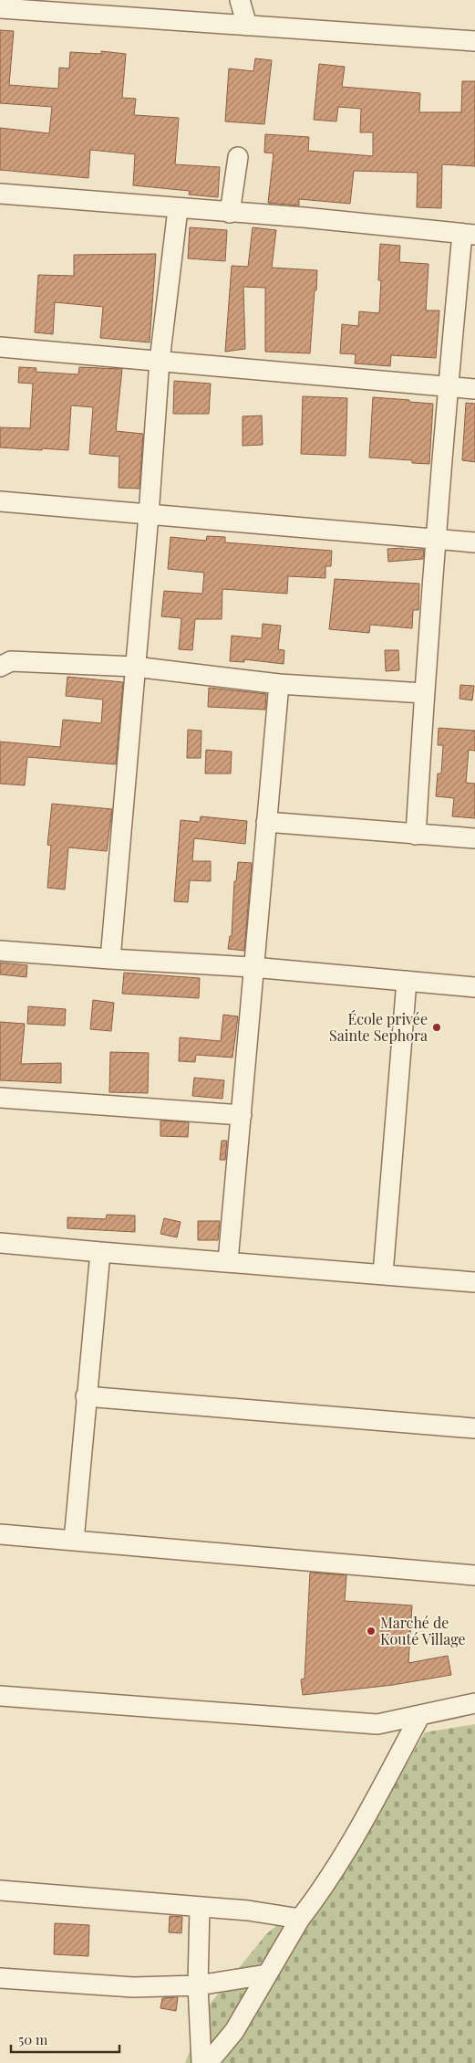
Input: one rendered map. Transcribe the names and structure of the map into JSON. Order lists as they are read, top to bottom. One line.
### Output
{"places":["École privée Sainte Sephora","Marché de Kouté Village"],"scale_bar":"50 m"}
